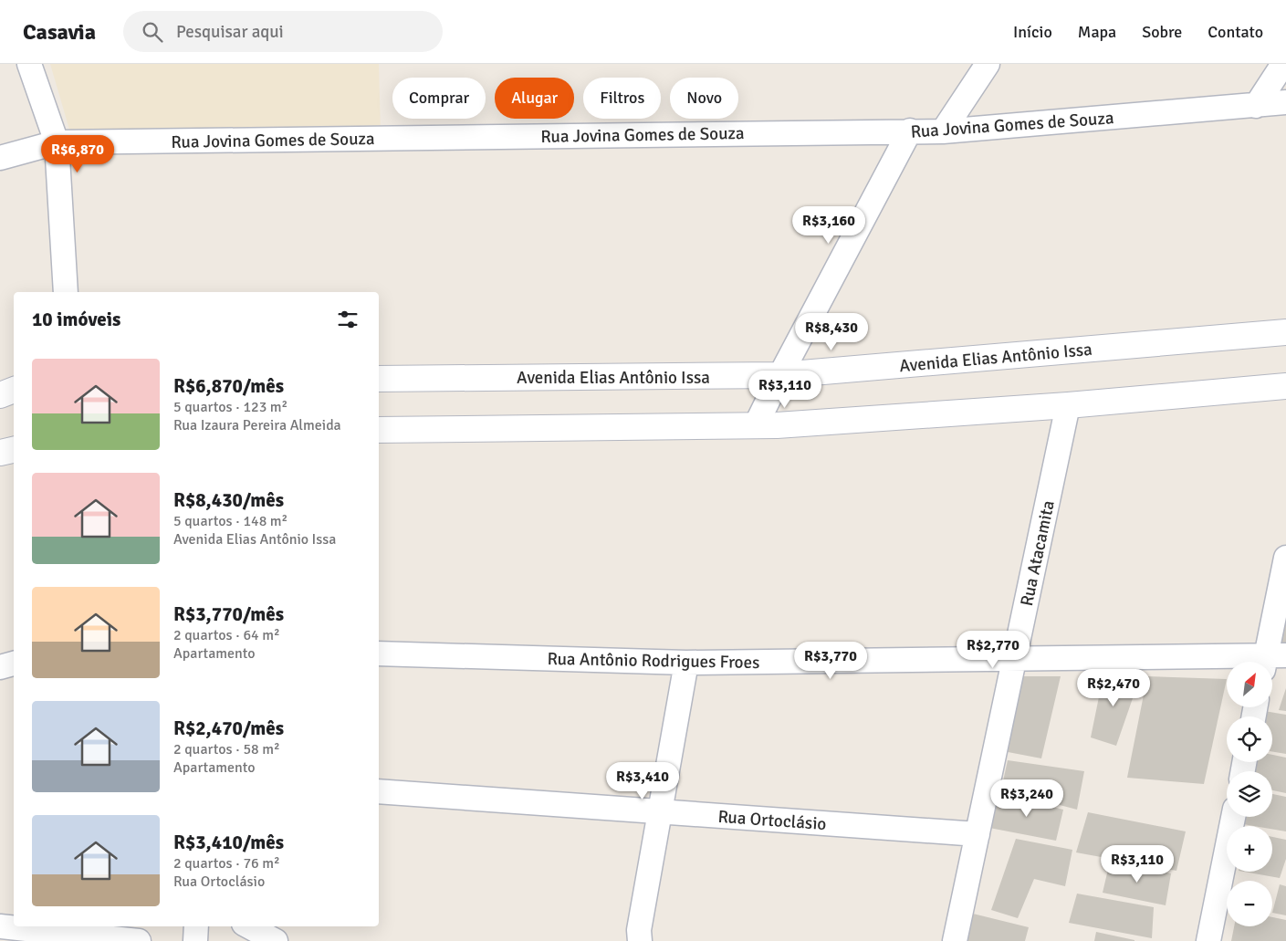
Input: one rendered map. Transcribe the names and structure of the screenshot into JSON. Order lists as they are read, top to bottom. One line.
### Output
{"streets":{"street":["Rua Jovina Gomes de Souza","Avenida Elias Antônio Issa","Rua Atacamita","Rua Antônio Rodrigues Froes","Rua Ortoclásio"]},"crossings":[["Rua Atacamita","Rua Antônio Rodrigues Froes"],["Rua Atacamita","Rua Ortoclásio"]],"north":"top right","page":{"header":"Casavia","search":"Pesquisar aqui","nav":["Início","Mapa","Sobre","Contato"],"chip":["Comprar","Alugar","Filtros","Novo"],"price":["R$6,870","R$3,160","R$8,430","R$3,110","R$2,770","R$3,770","R$2,470","R$3,410","R$3,240","R$3,110"],"heading":"10 imóveis","list":[{"name":"R$6,870/mês","note":"5 quartos · 123 m² · Rua Izaura Pereira Almeida"},{"name":"R$8,430/mês","note":"5 quartos · 148 m² · Avenida Elias Antônio Issa"},{"name":"R$3,770/mês","note":"2 quartos · 64 m² · Apartamento"},{"name":"R$2,470/mês","note":"2 quartos · 58 m² · Apartamento"},{"name":"R$3,410/mês","note":"2 quartos · 76 m² · Rua Ortoclásio"}],"map_buttons":["+","−"]}}
